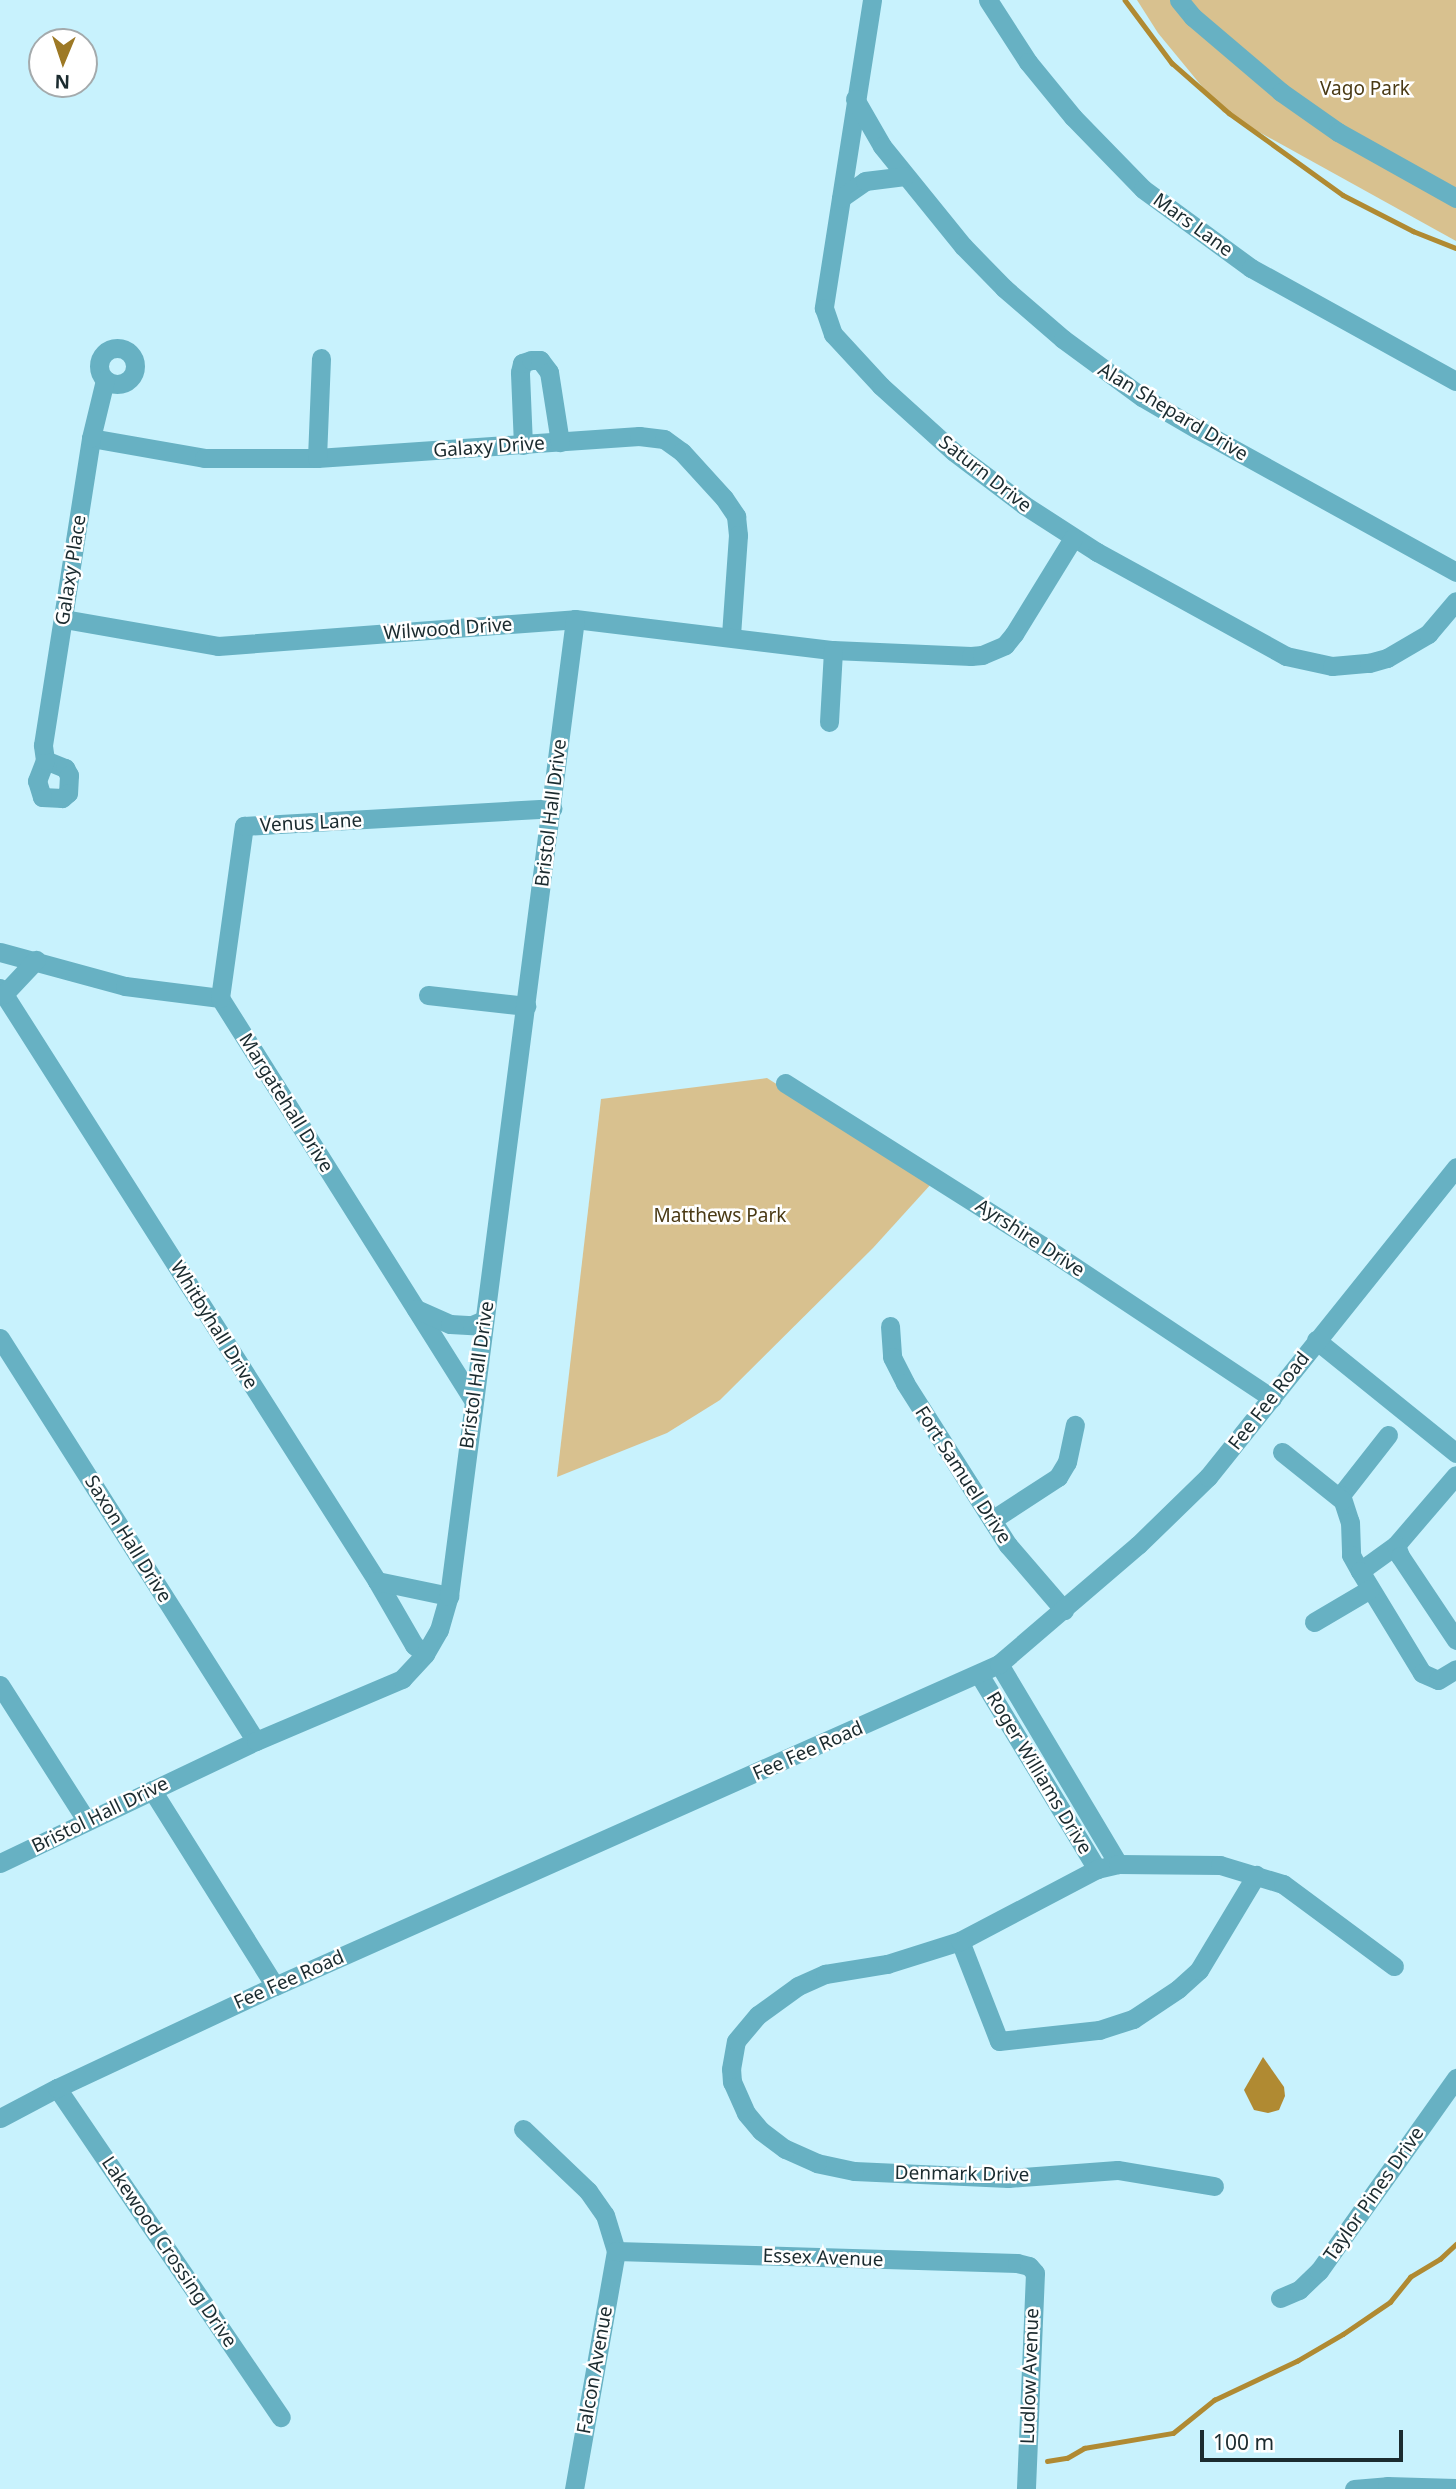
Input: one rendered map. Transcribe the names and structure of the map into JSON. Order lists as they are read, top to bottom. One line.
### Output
{"streets":{"street":["Mars Lane","Alan Shepard Drive","Galaxy Drive","Saturn Drive","Galaxy Place","Wilwood Drive","Bristol Hall Drive","Venus Lane","Margatehall Drive","Ayrshire Drive","Whitbyhall Drive","Fee Fee Road","Fort Samuel Drive","Saxon Hall Drive","Roger Williams Drive","Denmark Drive","Taylor Pines Drive","Lakewood Crossing Drive","Essex Avenue","Falcon Avenue","Ludlow Avenue"]},"crossings":[["Alan Shepard Drive","Saturn Drive"],["Galaxy Drive","Galaxy Place"],["Galaxy Drive","Wilwood Drive"],["Saturn Drive","Wilwood Drive"],["Galaxy Place","Wilwood Drive"],["Wilwood Drive","Bristol Hall Drive"],["Bristol Hall Drive","Venus Lane"],["Bristol Hall Drive","Margatehall Drive"],["Bristol Hall Drive","Whitbyhall Drive"],["Bristol Hall Drive","Saxon Hall Drive"],["Venus Lane","Margatehall Drive"],["Ayrshire Drive","Fee Fee Road"],["Fee Fee Road","Fort Samuel Drive"],["Fee Fee Road","Roger Williams Drive"],["Fee Fee Road","Lakewood Crossing Drive"],["Roger Williams Drive","Denmark Drive"],["Essex Avenue","Falcon Avenue"],["Essex Avenue","Ludlow Avenue"]],"parks":["Vago Park","Matthews Park"],"scale_bar":"100 m","north":"bottom"}
